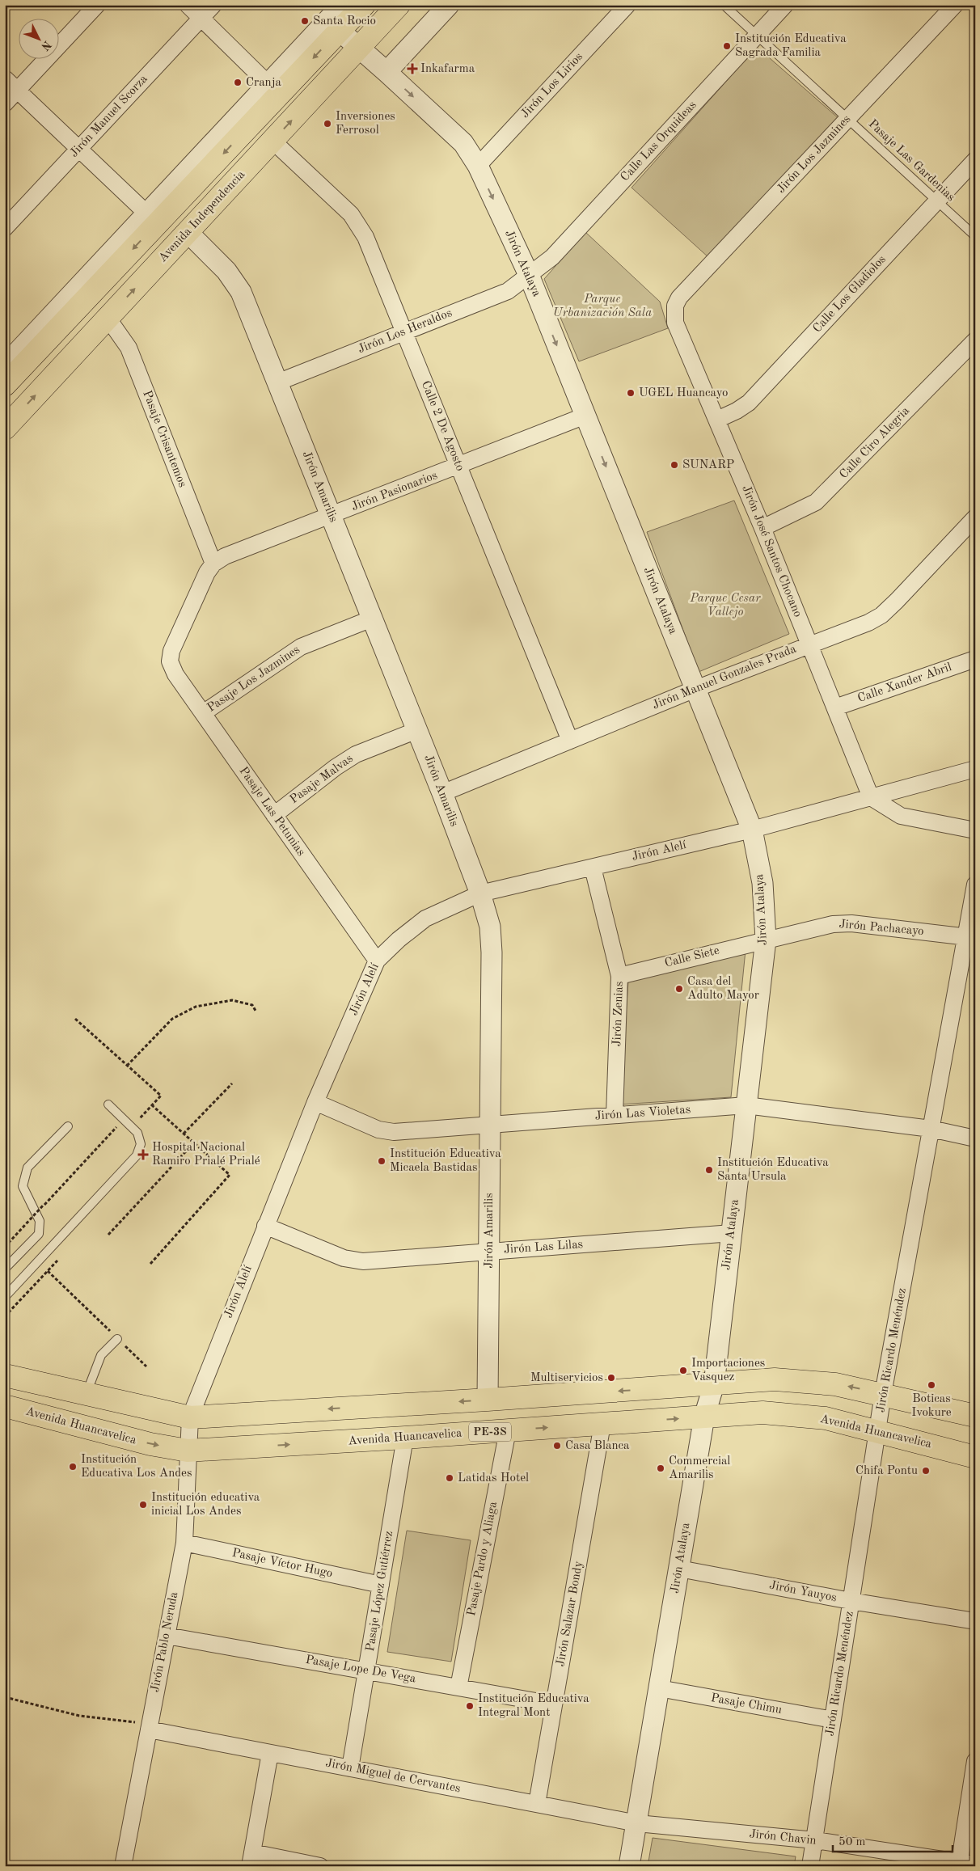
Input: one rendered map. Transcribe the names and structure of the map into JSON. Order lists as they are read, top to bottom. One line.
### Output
{"streets":{"main road":["Avenida Independencia","Avenida Huancavelica","PE-3S"],"street":["Jirón Los Lirios","Jirón Manuel Scorza","Calle Las Orquideas","Jirón Los Jazmines","Jirón Atalaya","Calle Los Gladiolos","Jirón Los Heraldos","Calle 2 De Agosto","Pasaje Crisantemos","Calle Ciro Alegria","Jirón Amarilis","Jirón Pasionarios","Jirón José Santos Chocano","Jirón Manuel Gonzales Prada","Pasaje Los Jazmines","Calle Xander Abril","Pasaje Malvas","Pasaje Las Petunias","Jirón Alelí","Jirón Pachacayo","Calle Siete","Jirón Zenias","Jirón Las Violetas","Jirón Las Lilas","Jirón Ricardo Menéndez","Pasaje Pardo y Aliaga","Pasaje Víctor Hugo","Pasaje López Gutiérrez","Jirón Yauyos","Jirón Salazar Bondy","Jirón Pablo Neruda","Pasaje Lope De Vega","Pasaje Chimu","Jirón Miguel de Cervantes","Jirón Chavin"],"lane":["Pasaje Las Gardenias"]},"crossings":[["Jirón Los Lirios","Jirón Atalaya"],["Calle Las Orquideas","Pasaje Las Gardenias"],["Calle Las Orquideas","Jirón Atalaya"],["Calle Las Orquideas","Jirón Los Heraldos"],["Jirón Los Jazmines","Pasaje Las Gardenias"],["Jirón Los Jazmines","Jirón José Santos Chocano"],["Pasaje Las Gardenias","Calle Los Gladiolos"],["Avenida Independencia","Jirón Atalaya"],["Avenida Independencia","Calle 2 De Agosto"],["Avenida Independencia","Pasaje Crisantemos"],["Avenida Independencia","Jirón Amarilis"],["Jirón Atalaya","Jirón Los Heraldos"],["Jirón Atalaya","Jirón Pasionarios"],["Jirón Atalaya","Jirón Manuel Gonzales Prada"],["Jirón Atalaya","Jirón Alelí"],["Jirón Atalaya","Jirón Pachacayo"],["Jirón Atalaya","Calle Siete"],["Jirón Atalaya","Jirón Las Violetas"],["Jirón Atalaya","Jirón Las Lilas"],["Jirón Atalaya","Avenida Huancavelica"],["Jirón Atalaya","Jirón Yauyos"],["Jirón Atalaya","Pasaje Chimu"],["Jirón Atalaya","Jirón Miguel de Cervantes"],["Jirón Atalaya","Jirón Chavin"],["Calle Los Gladiolos","Jirón José Santos Chocano"],["Jirón Los Heraldos","Calle 2 De Agosto"],["Jirón Los Heraldos","Jirón Amarilis"],["Calle 2 De Agosto","Jirón Pasionarios"],["Calle 2 De Agosto","Jirón Manuel Gonzales Prada"],["Pasaje Crisantemos","Jirón Pasionarios"],["Pasaje Crisantemos","Pasaje Las Petunias"],["Calle Ciro Alegria","Jirón José Santos Chocano"],["Jirón Amarilis","Jirón Pasionarios"],["Jirón Amarilis","Jirón Manuel Gonzales Prada"],["Jirón Amarilis","Pasaje Los Jazmines"],["Jirón Amarilis","Pasaje Malvas"],["Jirón Amarilis","Jirón Alelí"],["Jirón Amarilis","Jirón Las Violetas"],["Jirón Amarilis","Jirón Las Lilas"],["Jirón Pasionarios","Pasaje Las Petunias"],["Jirón José Santos Chocano","Jirón Manuel Gonzales Prada"],["Jirón José Santos Chocano","Calle Xander Abril"],["Jirón José Santos Chocano","Jirón Alelí"],["Pasaje Los Jazmines","Pasaje Las Petunias"],["Pasaje Malvas","Pasaje Las Petunias"],["Pasaje Las Petunias","Jirón Alelí"],["Jirón Alelí","Jirón Zenias"],["Jirón Alelí","Jirón Las Violetas"],["Jirón Alelí","Jirón Las Lilas"],["Jirón Alelí","Jirón Pablo Neruda"],["Jirón Pachacayo","Calle Siete"],["Jirón Pachacayo","Jirón Ricardo Menéndez"],["Calle Siete","Jirón Zenias"],["Jirón Zenias","Jirón Las Violetas"],["Jirón Las Violetas","Jirón Ricardo Menéndez"],["Jirón Ricardo Menéndez","Avenida Huancavelica"],["Jirón Ricardo Menéndez","Jirón Yauyos"],["Jirón Ricardo Menéndez","Pasaje Chimu"],["Jirón Ricardo Menéndez","Jirón Chavin"],["Avenida Huancavelica","Pasaje Pardo y Aliaga"],["Avenida Huancavelica","Pasaje López Gutiérrez"],["Avenida Huancavelica","Jirón Salazar Bondy"],["Avenida Huancavelica","Jirón Pablo Neruda"],["Pasaje Pardo y Aliaga","Pasaje Lope De Vega"],["Pasaje Víctor Hugo","Pasaje López Gutiérrez"],["Pasaje Víctor Hugo","Jirón Pablo Neruda"],["Pasaje López Gutiérrez","Pasaje Lope De Vega"],["Pasaje López Gutiérrez","Jirón Miguel de Cervantes"],["Jirón Salazar Bondy","Pasaje Lope De Vega"],["Jirón Salazar Bondy","Jirón Miguel de Cervantes"],["Jirón Pablo Neruda","Pasaje Lope De Vega"],["Jirón Pablo Neruda","Jirón Miguel de Cervantes"],["Jirón Miguel de Cervantes","Jirón Chavin"]],"one_way":["Jirón Atalaya"],"parks":["Parque Urbanización Sala","Parque Cesar Vallejo"],"places":{"other":["Santa Rocio","Institución Educativa Sagrada Familia","Cranja","Inversiones Ferrosol","UGEL Huancayo","SUNARP","Casa del Adulto Mayor","Institución Educativa Micaela Bastidas","Institución Educativa Santa Ursula","Importaciones Vasquez","Multiservicios","Boticas Ivokure","Casa Blanca","Institución Educativa Los Andes","Commercial Amarilis","Chifa Pontu","Latidas Hotel","Institución educativa inicial Los Andes","Institución Educativa Integral Mont"],"health":["Inkafarma","Hospital Nacional Ramiro Prialé Prialé"]},"scale_bar":"50 m","north":"bottom right"}
